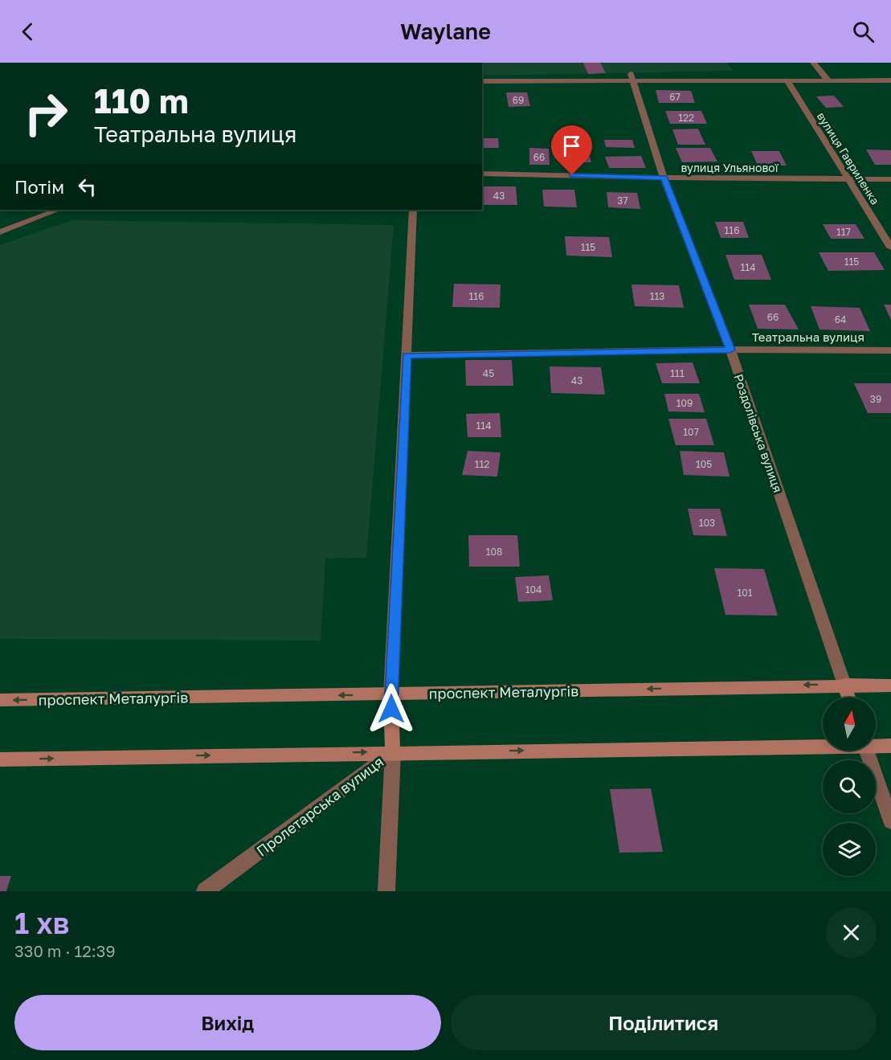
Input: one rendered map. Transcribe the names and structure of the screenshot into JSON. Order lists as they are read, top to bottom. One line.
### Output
{"streets":{"street":["вулиця Гавриленка","вулиця Ульянової","Театральна вулиця","Роздолівська вулиця","проспект Металургів","Пролетарська вулиця"]},"crossings":[["вулиця Гавриленка","вулиця Ульянової"],["вулиця Ульянової","Роздолівська вулиця"],["Театральна вулиця","Роздолівська вулиця"],["Роздолівська вулиця","проспект Металургів"]],"house_numbers":["67","69","122","66","43","37","116","117","115","115","114","116","113","66","64","45","111","43","39","109","114","107","112","105","103","108","104","101"],"north":"top","page":{"header":"Waylane","turn":["110 m","Театральна вулиця"],"then":"Потім","heading":["1 хв","330 m · 12:39"],"buttons":["Вихід","Поділитися"]}}
